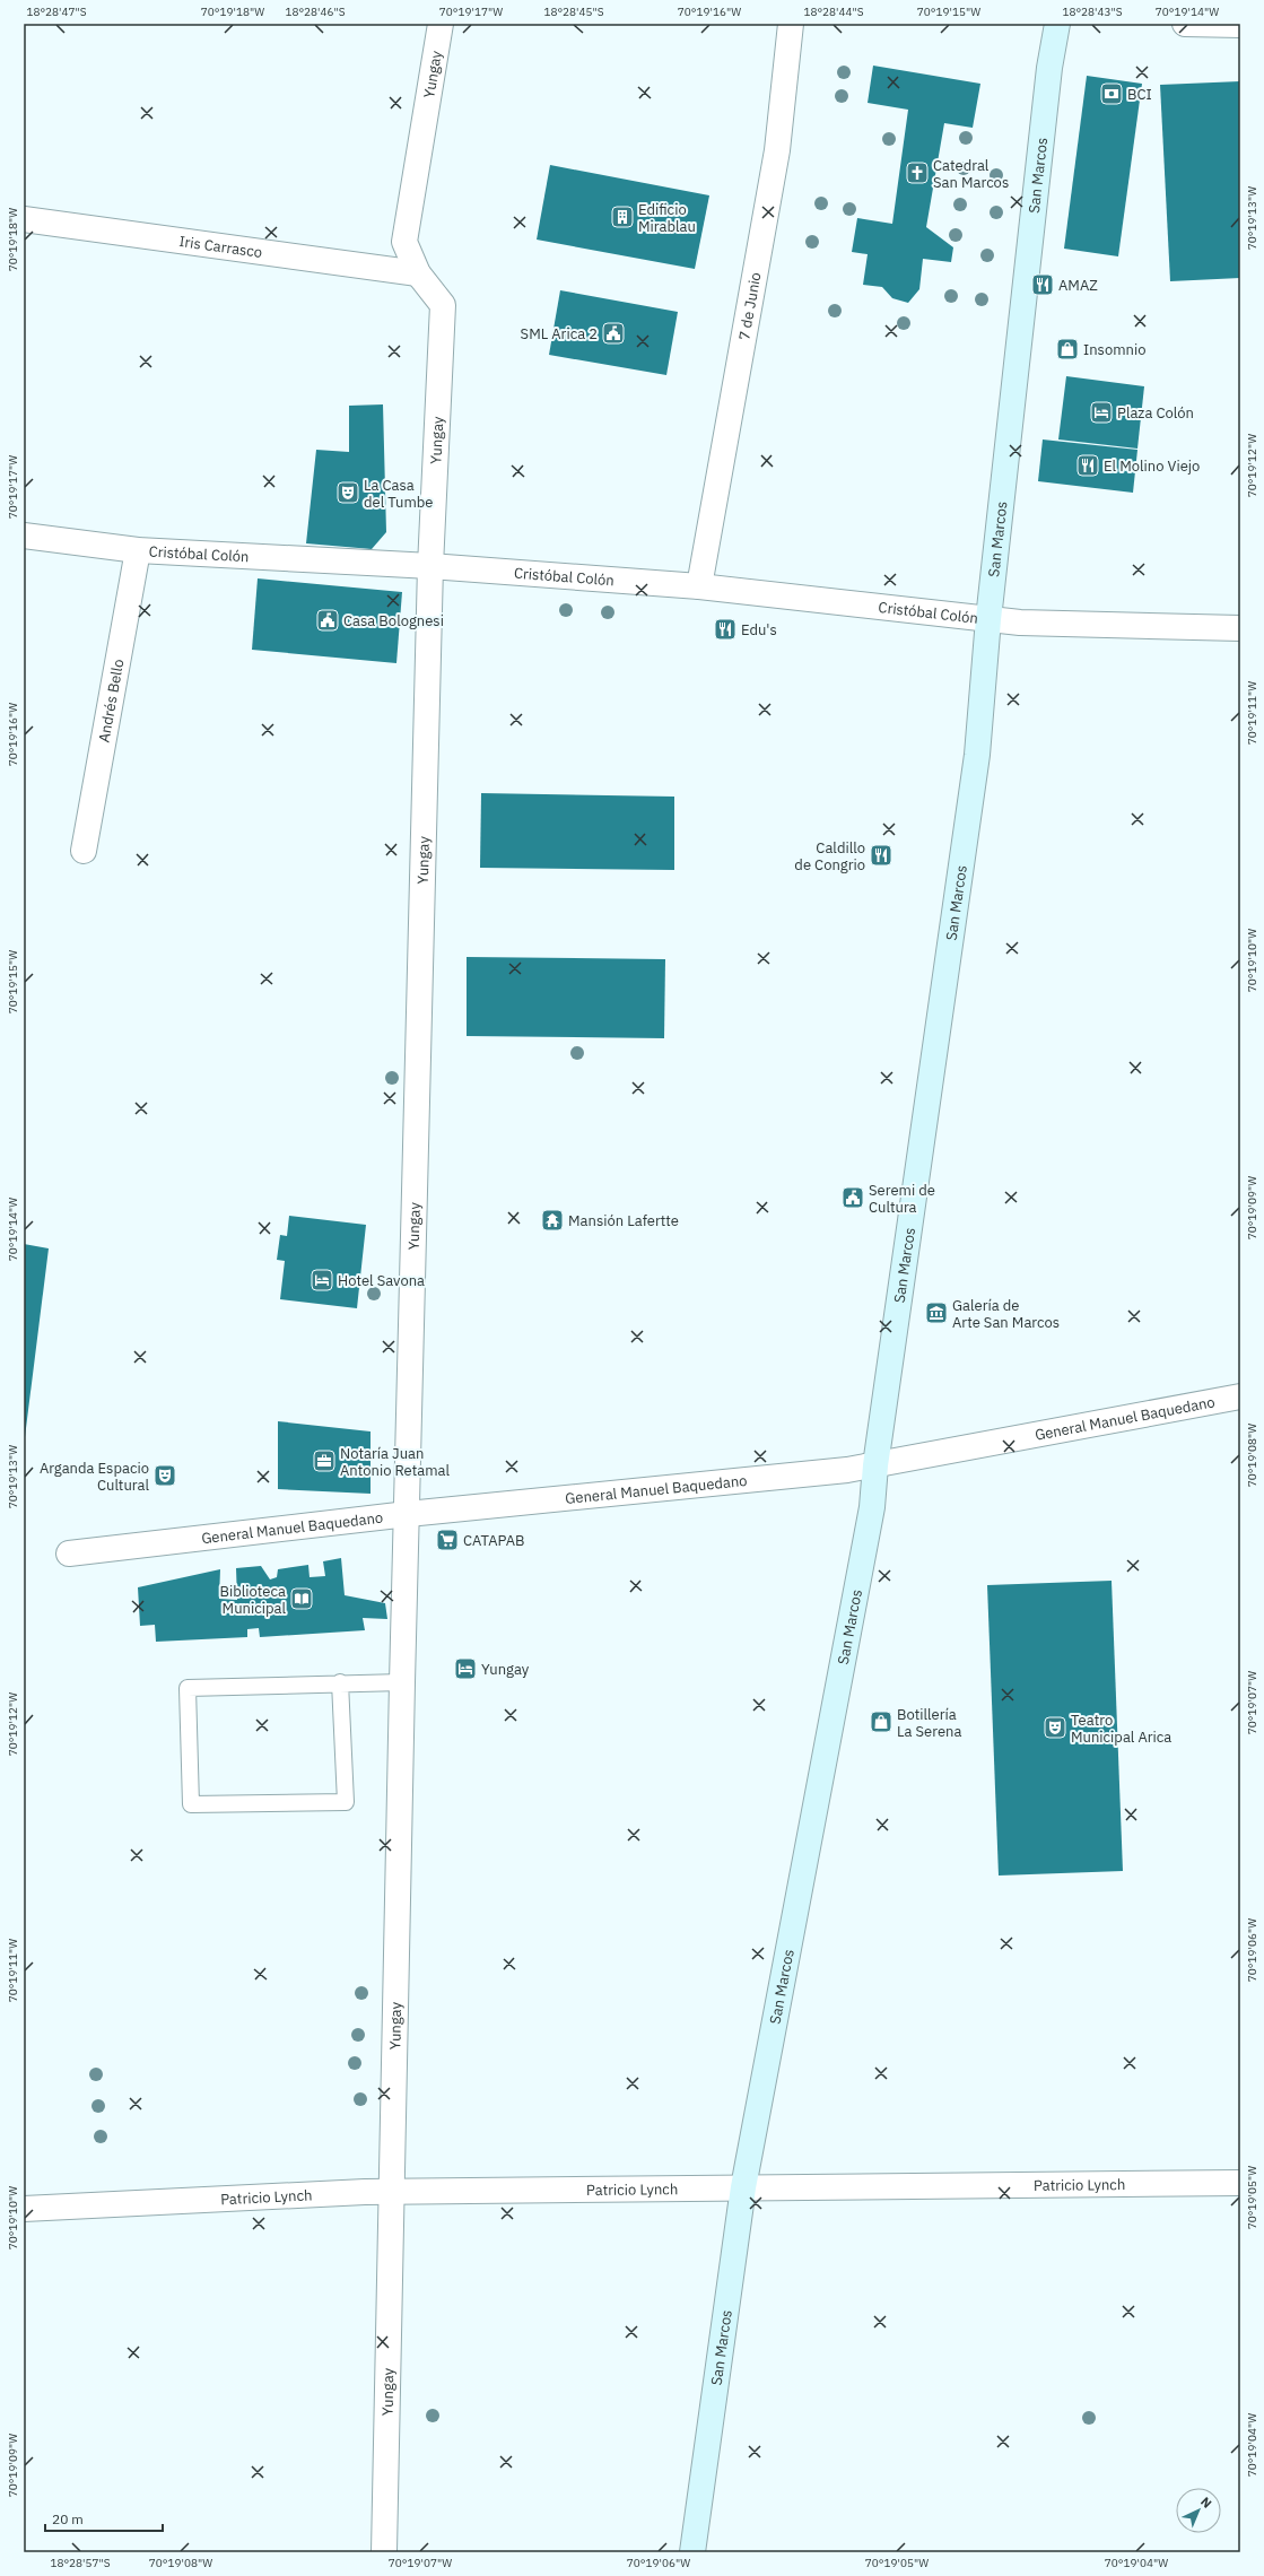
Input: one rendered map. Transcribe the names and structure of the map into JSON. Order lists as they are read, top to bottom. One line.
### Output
{"streets":{"main road":["San Marcos"],"street":["Yungay","Iris Carrasco","7 de Junio","Cristóbal Colón","Andrés Bello","General Manuel Baquedano","Patricio Lynch"]},"crossings":[["Yungay","Iris Carrasco"],["Yungay","Cristóbal Colón"],["Yungay","General Manuel Baquedano"],["Yungay","Patricio Lynch"],["San Marcos","Cristóbal Colón"],["San Marcos","General Manuel Baquedano"],["San Marcos","Patricio Lynch"],["7 de Junio","Cristóbal Colón"],["Cristóbal Colón","Andrés Bello"]],"places":{"bank":["BCI"],"church":["Catedral San Marcos"],"building":["Edificio Mirablau"],"restaurant":["AMAZ","El Molino Viejo","Edu's","Caldillo de Congrio"],"public building":["SML Arica 2","Casa Bolognesi","Seremi de Cultura"],"shop":["Insomnio","Botillería La Serena"],"hotel":["Plaza Colón","Hotel Savona","Yungay"],"theatre":["La Casa del Tumbe","Arganda Espacio Cultural","Teatro Municipal Arica"],"temple":["Mansión Lafertte"],"museum":["Galería de Arte San Marcos"],"office":["Notaría Juan Antonio Retamal"],"supermarket":["CATAPAB"],"library":["Biblioteca Municipal"]},"scale_bar":"20 m","north":"top right","coordinates":["18°28'47\"S","70°19'18\"W","18°28'46\"S","70°19'17\"W","18°28'45\"S","70°19'16\"W","18°28'44\"S","70°19'15\"W","18°28'43\"S","70°19'14\"W","70°19'13\"W","70°19'12\"W","70°19'11\"W","70°19'10\"W","70°19'09\"W","70°19'08\"W","70°19'07\"W","70°19'06\"W","70°19'05\"W","70°19'04\"W","18°28'57\"S"]}
